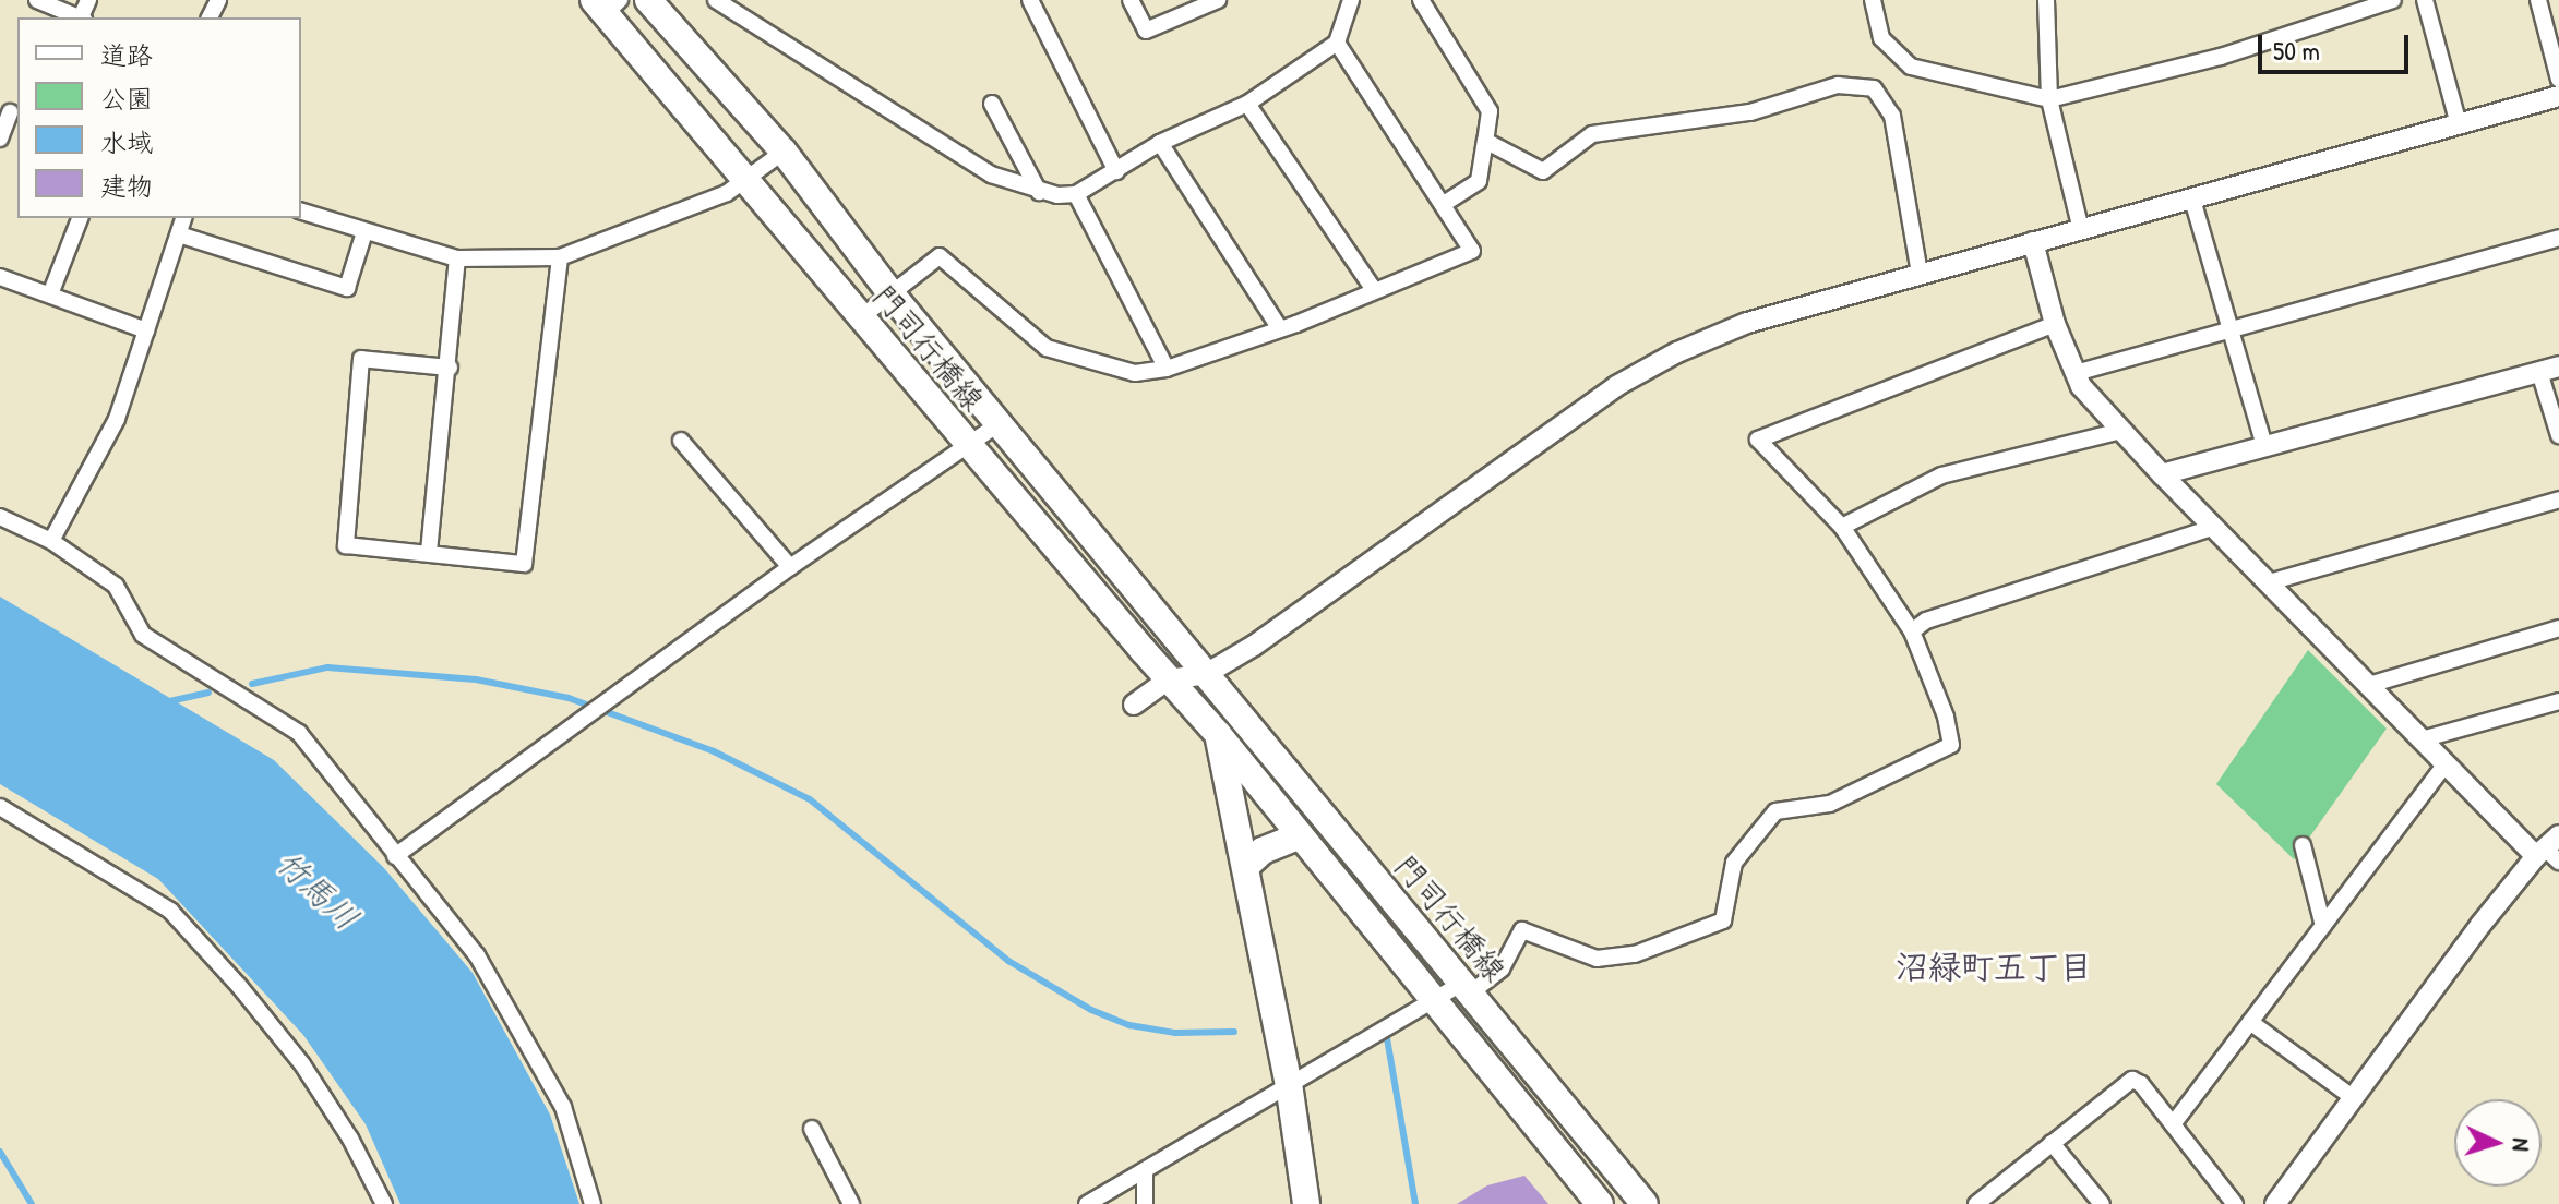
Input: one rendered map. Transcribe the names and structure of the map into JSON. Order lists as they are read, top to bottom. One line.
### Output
{"streets":{"main road":["門司行橋線"]},"districts":["沼緑町五丁目"],"water":["竹馬川"],"legend":["道路","公園","水域","建物"],"scale_bar":"50 m","north":"right"}
